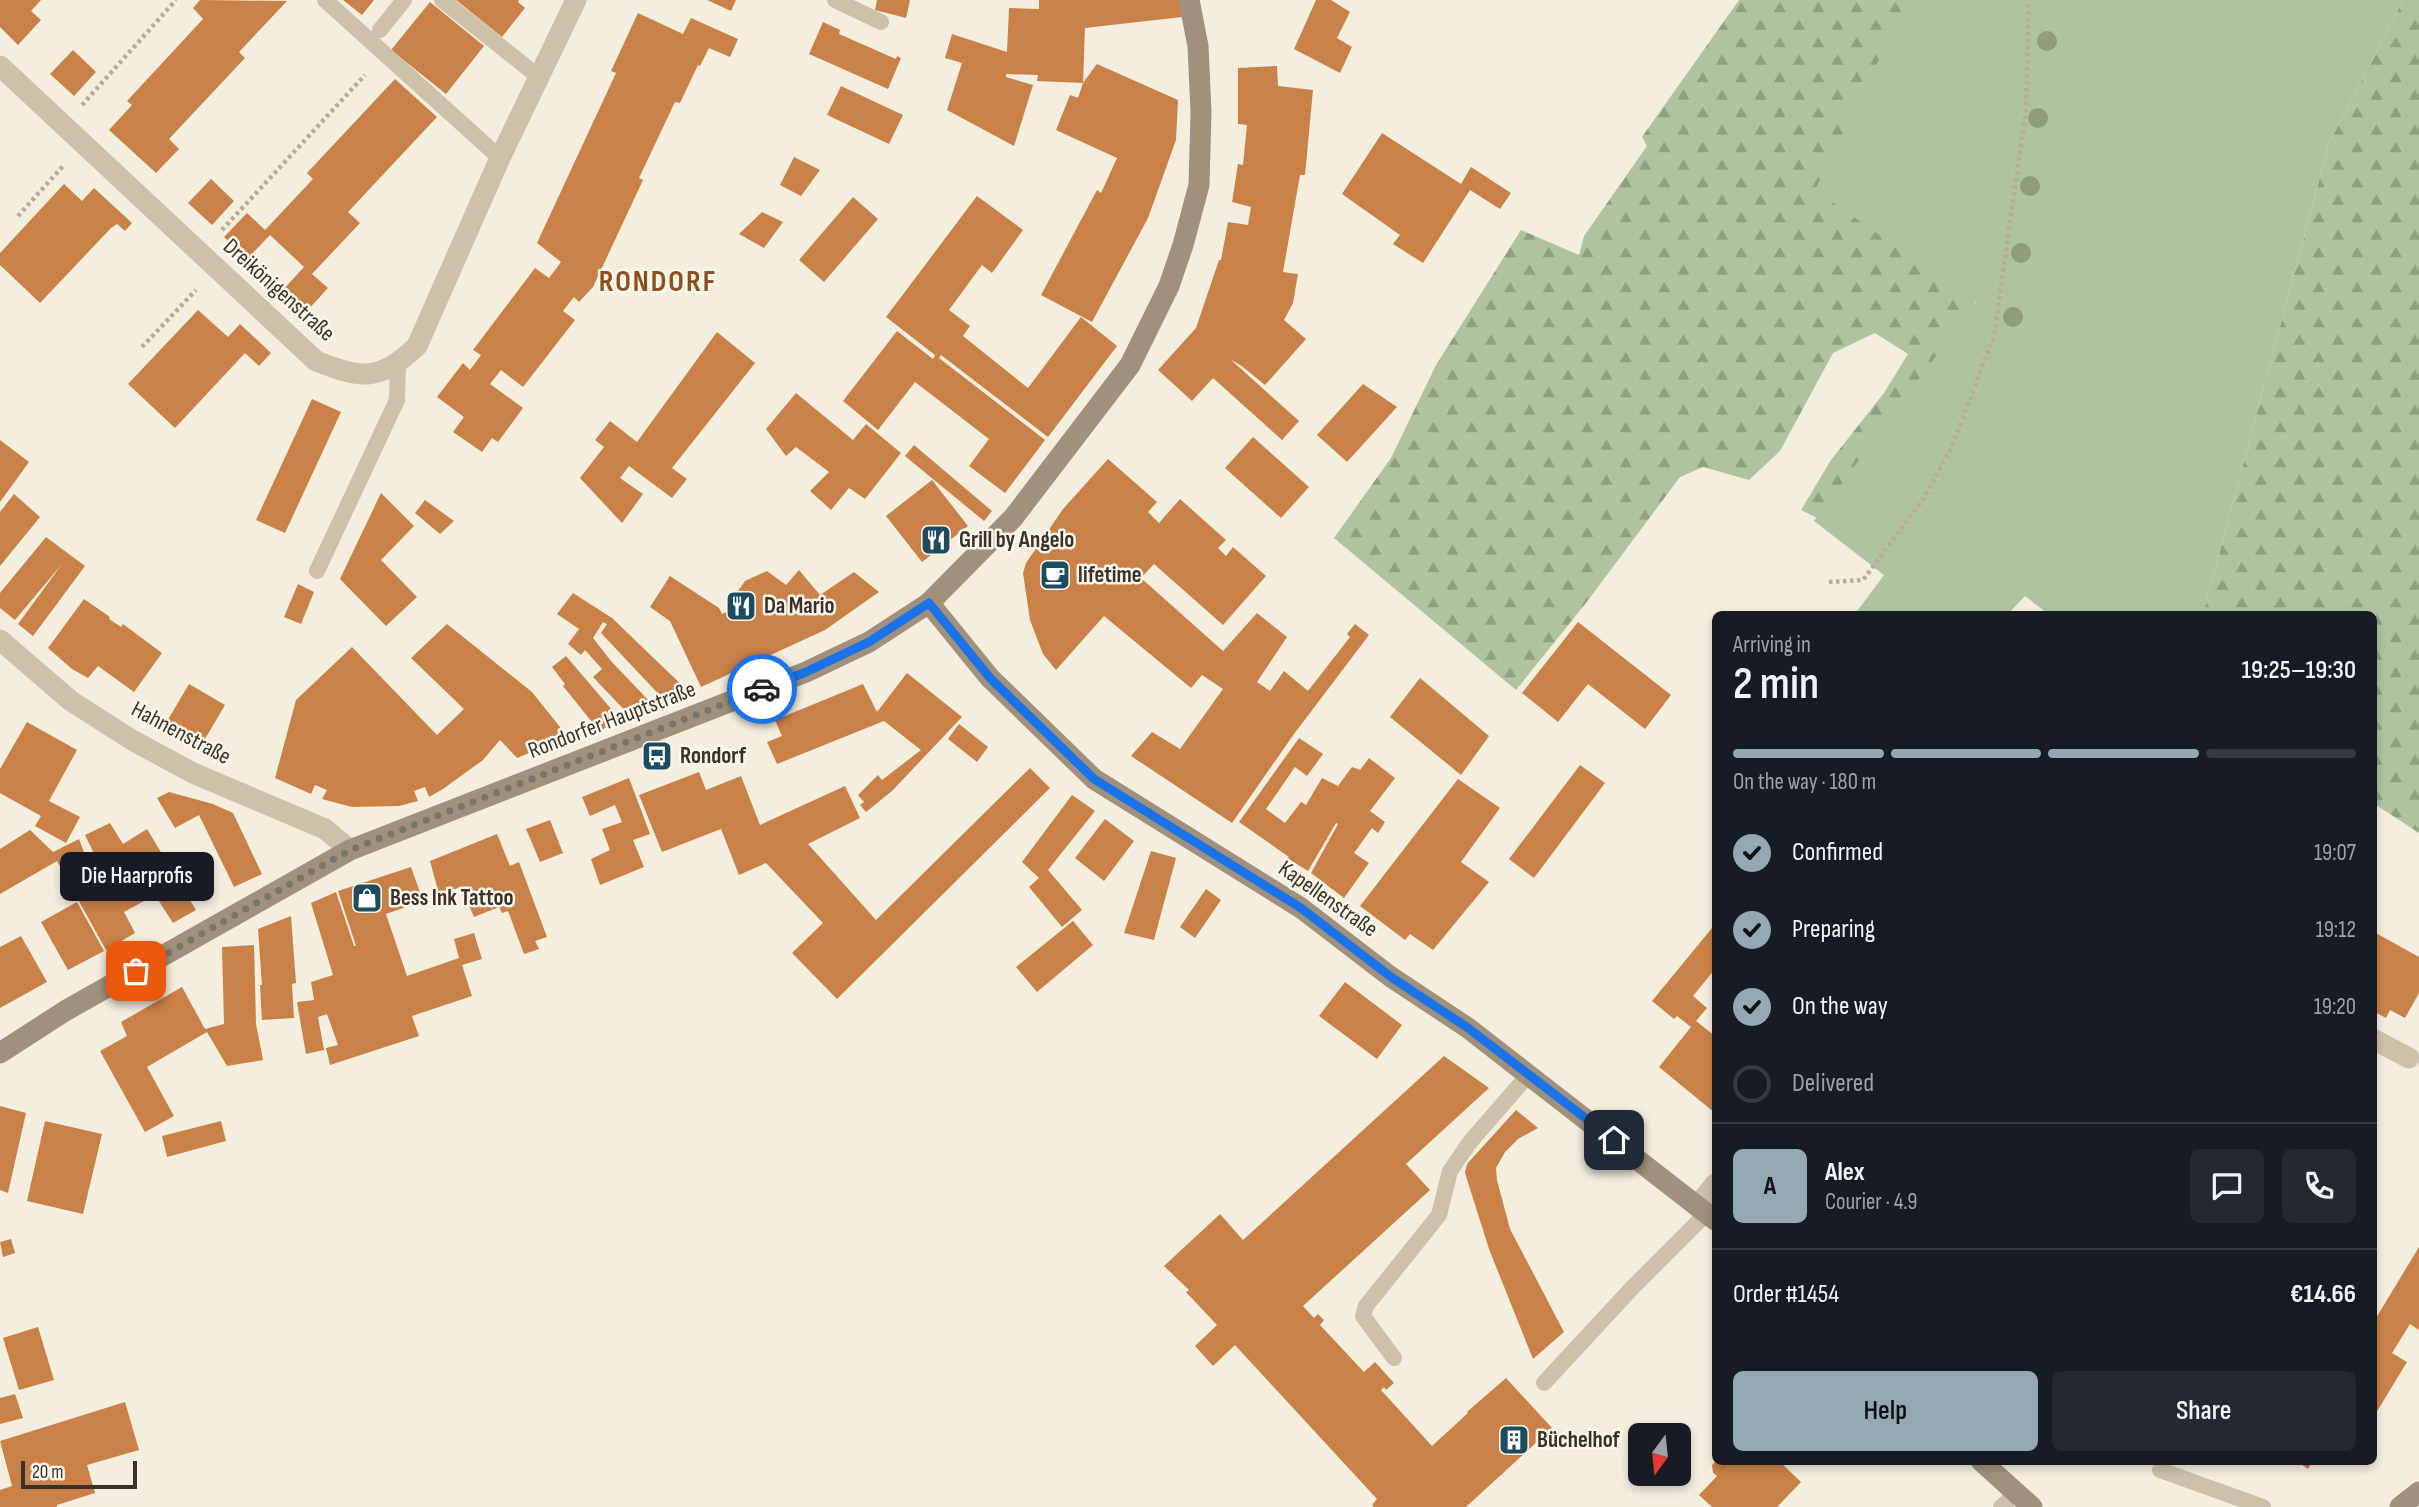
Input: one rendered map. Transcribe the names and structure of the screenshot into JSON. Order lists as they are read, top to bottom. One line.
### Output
{"streets":{"main road":["Rondorfer Hauptstraße","Kapellenstraße"],"street":["Dreikönigenstraße","Hahnenstraße"]},"crossings":[["Rondorfer Hauptstraße","Hahnenstraße"],["Rondorfer Hauptstraße","Kapellenstraße"]],"districts":["RONDORF"],"places":{"restaurant":["Grill by Angelo","Da Mario"],"cafe":["lifetime"],"bus stop":["Rondorf"],"shop":["Bess Ink Tattoo"],"other":["Die Haarprofis"],"building":["Büchelhof"]},"scale_bar":"20 m","north":"bottom","page":{"heading":["2 min","Arriving in","19:25–19:30"],"panel":["Alex","Courier · 4.9","Order #1454","€14.66"],"bar":"On the way · 180 m","list":[["Confirmed","19:07"],["Preparing","19:12"],["On the way","19:20"],"Delivered"],"bubble":"Die Haarprofis","round":"A","buttons":["Help","Share"],"scale":"20 m"}}
